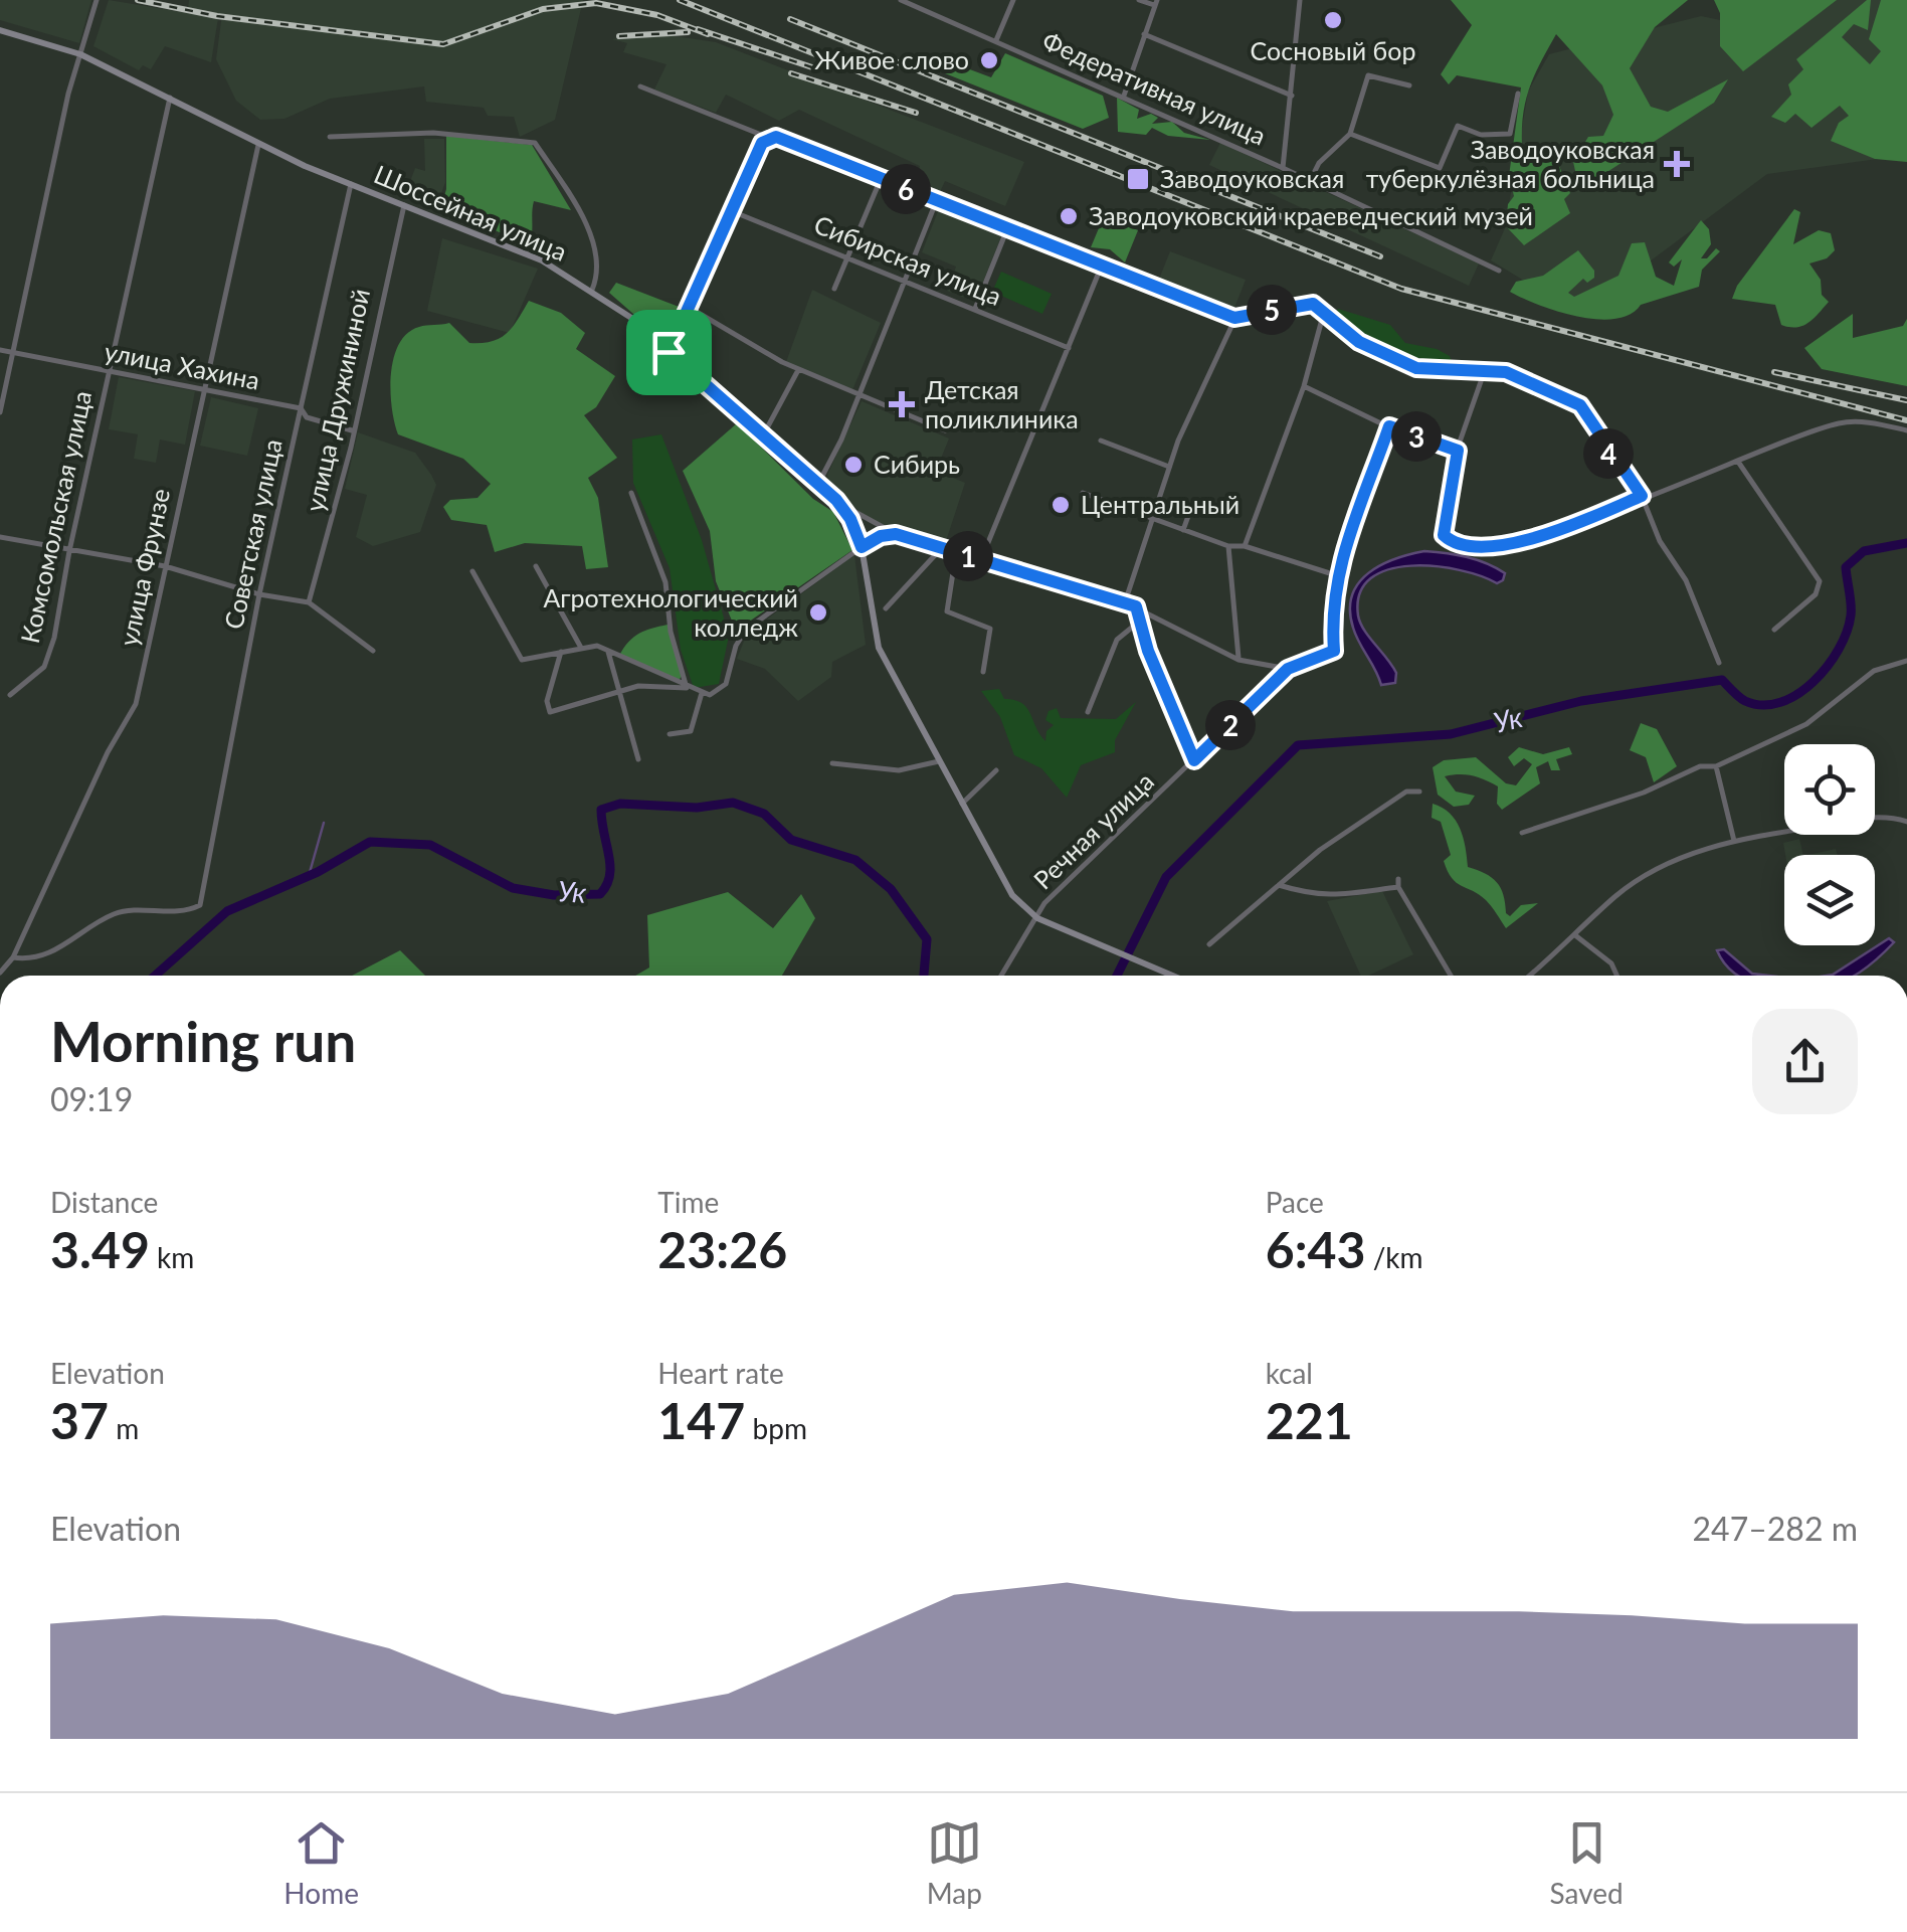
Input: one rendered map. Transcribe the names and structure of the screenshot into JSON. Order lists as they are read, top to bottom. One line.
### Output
{"streets":{"main road":["Шоссейная улица"],"street":["Федеративная улица","Сибирская улица","улица Хахина","улица Дружининой","Комсомольская улица","Советская улица","улица Фрунзе","Речная улица"]},"crossings":[["Шоссейная улица","улица Дружининой"],["Шоссейная улица","Комсомольская улица"],["Шоссейная улица","Советская улица"],["Шоссейная улица","улица Фрунзе"],["Шоссейная улица","Речная улица"],["улица Хахина","улица Дружининой"],["улица Хахина","Комсомольская улица"],["улица Хахина","Советская улица"],["улица Хахина","улица Фрунзе"],["Советская улица","улица Фрунзе"]],"water":["Ук"],"places":{"other":["Сосновый бор","Живое слово","Заводоуковский краеведческий музей","Сибирь","Центральный","Агротехнологический колледж"],"health":["Заводоуковская туберкулёзная больница","Детская поликлиника"],"transit":["Заводоуковская"]},"page":{"pins":["6","5","3","4","1","2"],"heading":["Morning run","09:19"],"stats":[["Distance","3.49 km"],["Time","23:26"],["Pace","6:43 /km"],["Elevation","37 m"],["Heart rate","147 bpm"],["kcal","221"]],"chart":["Elevation","247–282 m"],"tabs":["Home","Map","Saved"]}}
